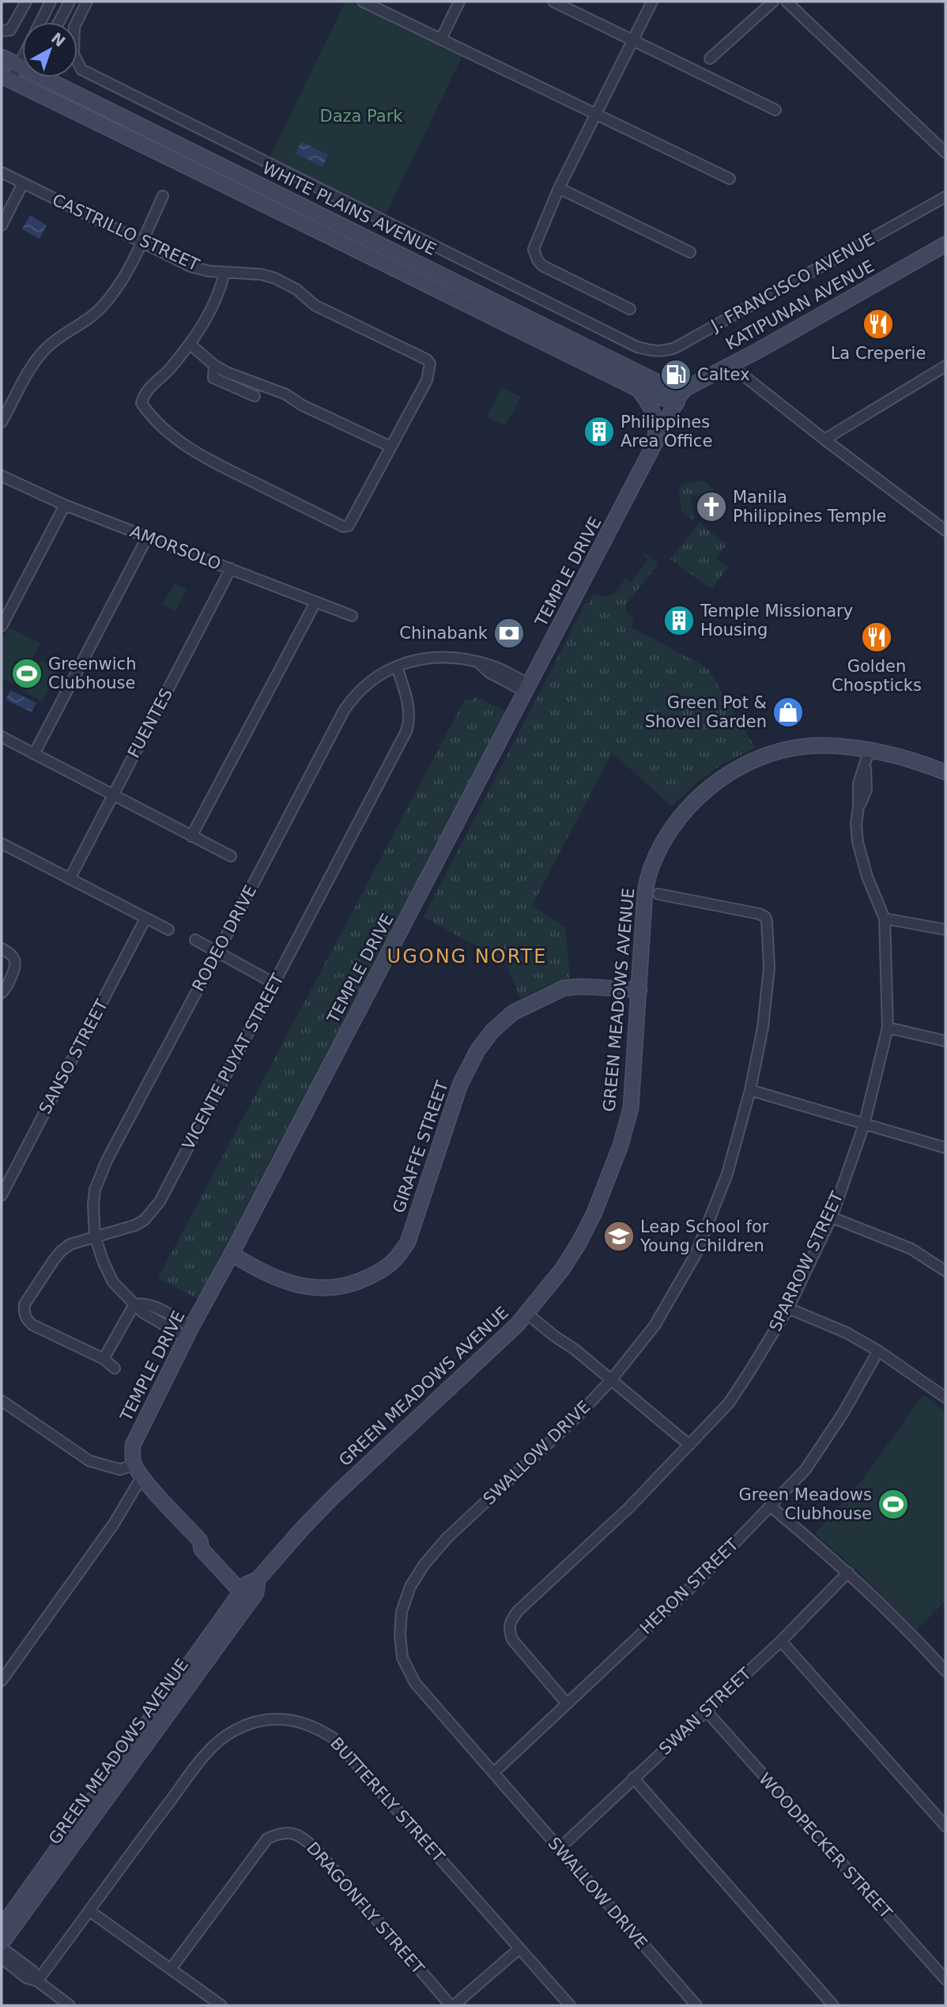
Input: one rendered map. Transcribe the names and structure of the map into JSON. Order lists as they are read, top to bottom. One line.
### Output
{"streets":{"street":["WHITE PLAINS AVENUE","CASTRILLO STREET","J. FRANCISCO AVENUE","KATIPUNAN AVENUE","AMORSOLO","TEMPLE DRIVE","FUENTES","RODEO DRIVE","GREEN MEADOWS AVENUE","SANSO STREET","VICENTE PUYAT STREET","GIRAFFE STREET","SPARROW STREET","SWALLOW DRIVE","HERON STREET","SWAN STREET","BUTTERFLY STREET","WOODPECKER STREET","DRAGONFLY STREET"]},"crossings":[["WHITE PLAINS AVENUE","KATIPUNAN AVENUE"],["WHITE PLAINS AVENUE","TEMPLE DRIVE"],["KATIPUNAN AVENUE","TEMPLE DRIVE"],["AMORSOLO","FUENTES"],["TEMPLE DRIVE","RODEO DRIVE"],["TEMPLE DRIVE","GIRAFFE STREET"],["RODEO DRIVE","VICENTE PUYAT STREET"],["GREEN MEADOWS AVENUE","GIRAFFE STREET"],["GREEN MEADOWS AVENUE","SPARROW STREET"],["SPARROW STREET","HERON STREET"],["SWALLOW DRIVE","HERON STREET"],["SWALLOW DRIVE","SWAN STREET"],["SWAN STREET","WOODPECKER STREET"]],"districts":["UGONG NORTE"],"parks":["Daza Park"],"places":{"restaurant":["La Creperie","Golden Chospticks"],"fuel station":["Caltex"],"building":["Philippines Area Office","Temple Missionary Housing"],"church":["Manila Philippines Temple"],"bank":["Chinabank"],"sports":["Greenwich Clubhouse","Green Meadows Clubhouse"],"shop":["Green Pot & Shovel Garden"],"school or university":["Leap School for Young Children"]},"north":"top right"}
